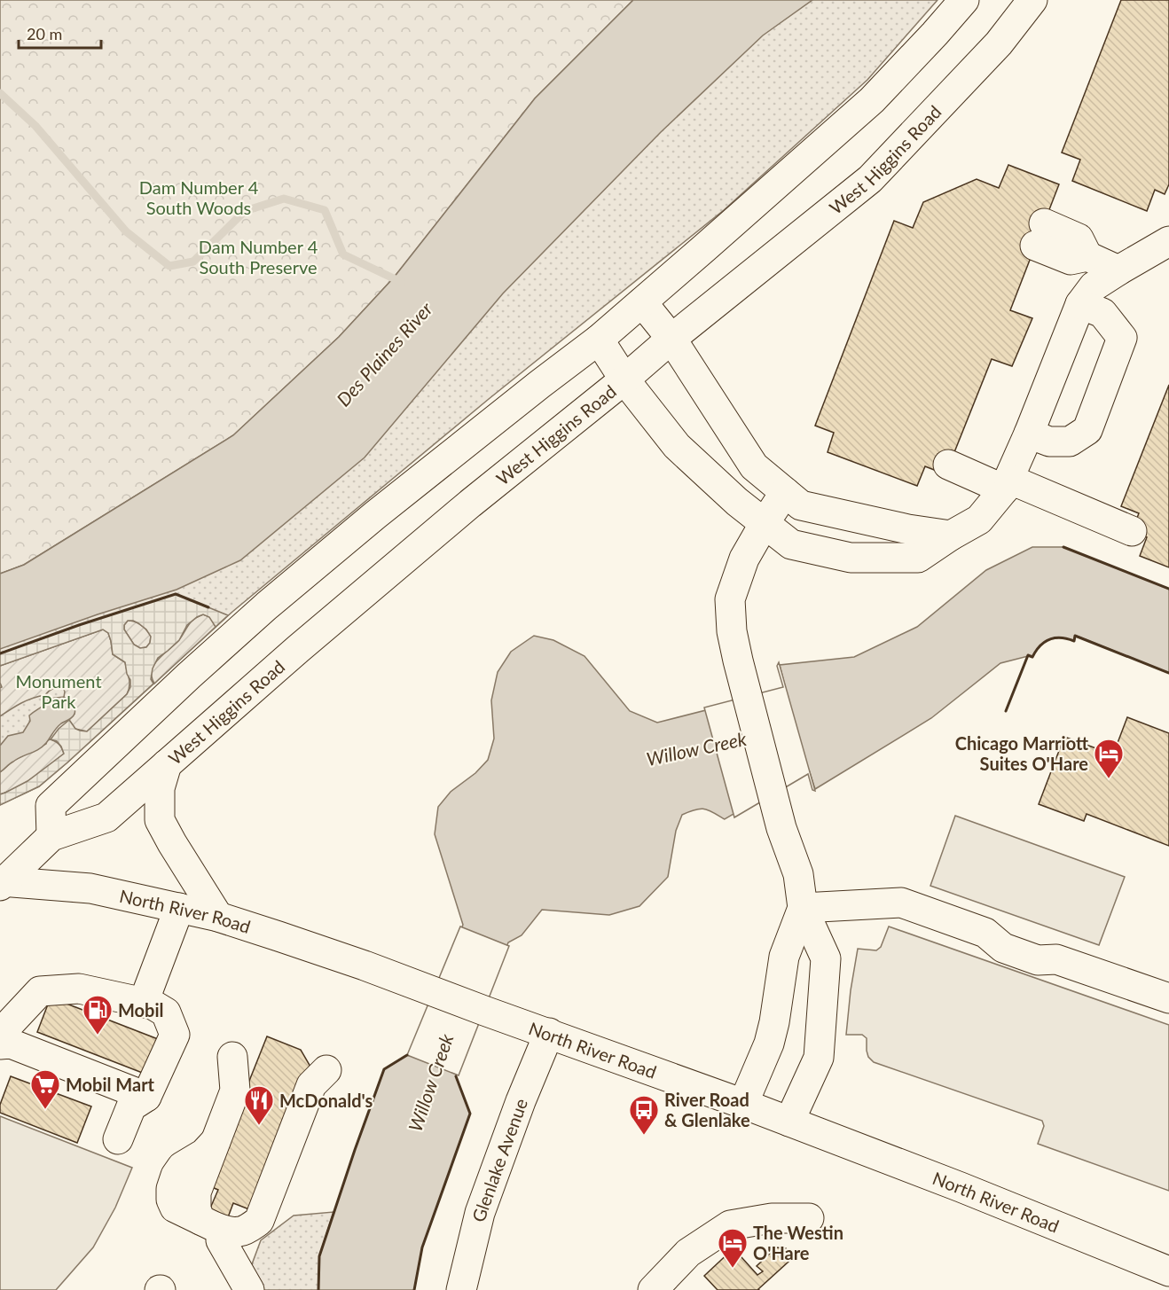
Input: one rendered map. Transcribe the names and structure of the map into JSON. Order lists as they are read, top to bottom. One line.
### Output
{"streets":{"main road":["West Higgins Road","North River Road","Glenlake Avenue"]},"crossings":[["West Higgins Road","North River Road"],["North River Road","Glenlake Avenue"]],"water":["Des Plaines River","Willow Creek"],"parks":["Dam Number 4 South Woods","Dam Number 4 South Preserve","Monument Park"],"places":{"hotel":["Chicago Marriott Suites O'Hare","The Westin O'Hare"],"fuel station":["Mobil"],"supermarket":["Mobil Mart"],"restaurant":["McDonald's"],"bus stop":["River Road & Glenlake"]},"scale_bar":"20 m"}
